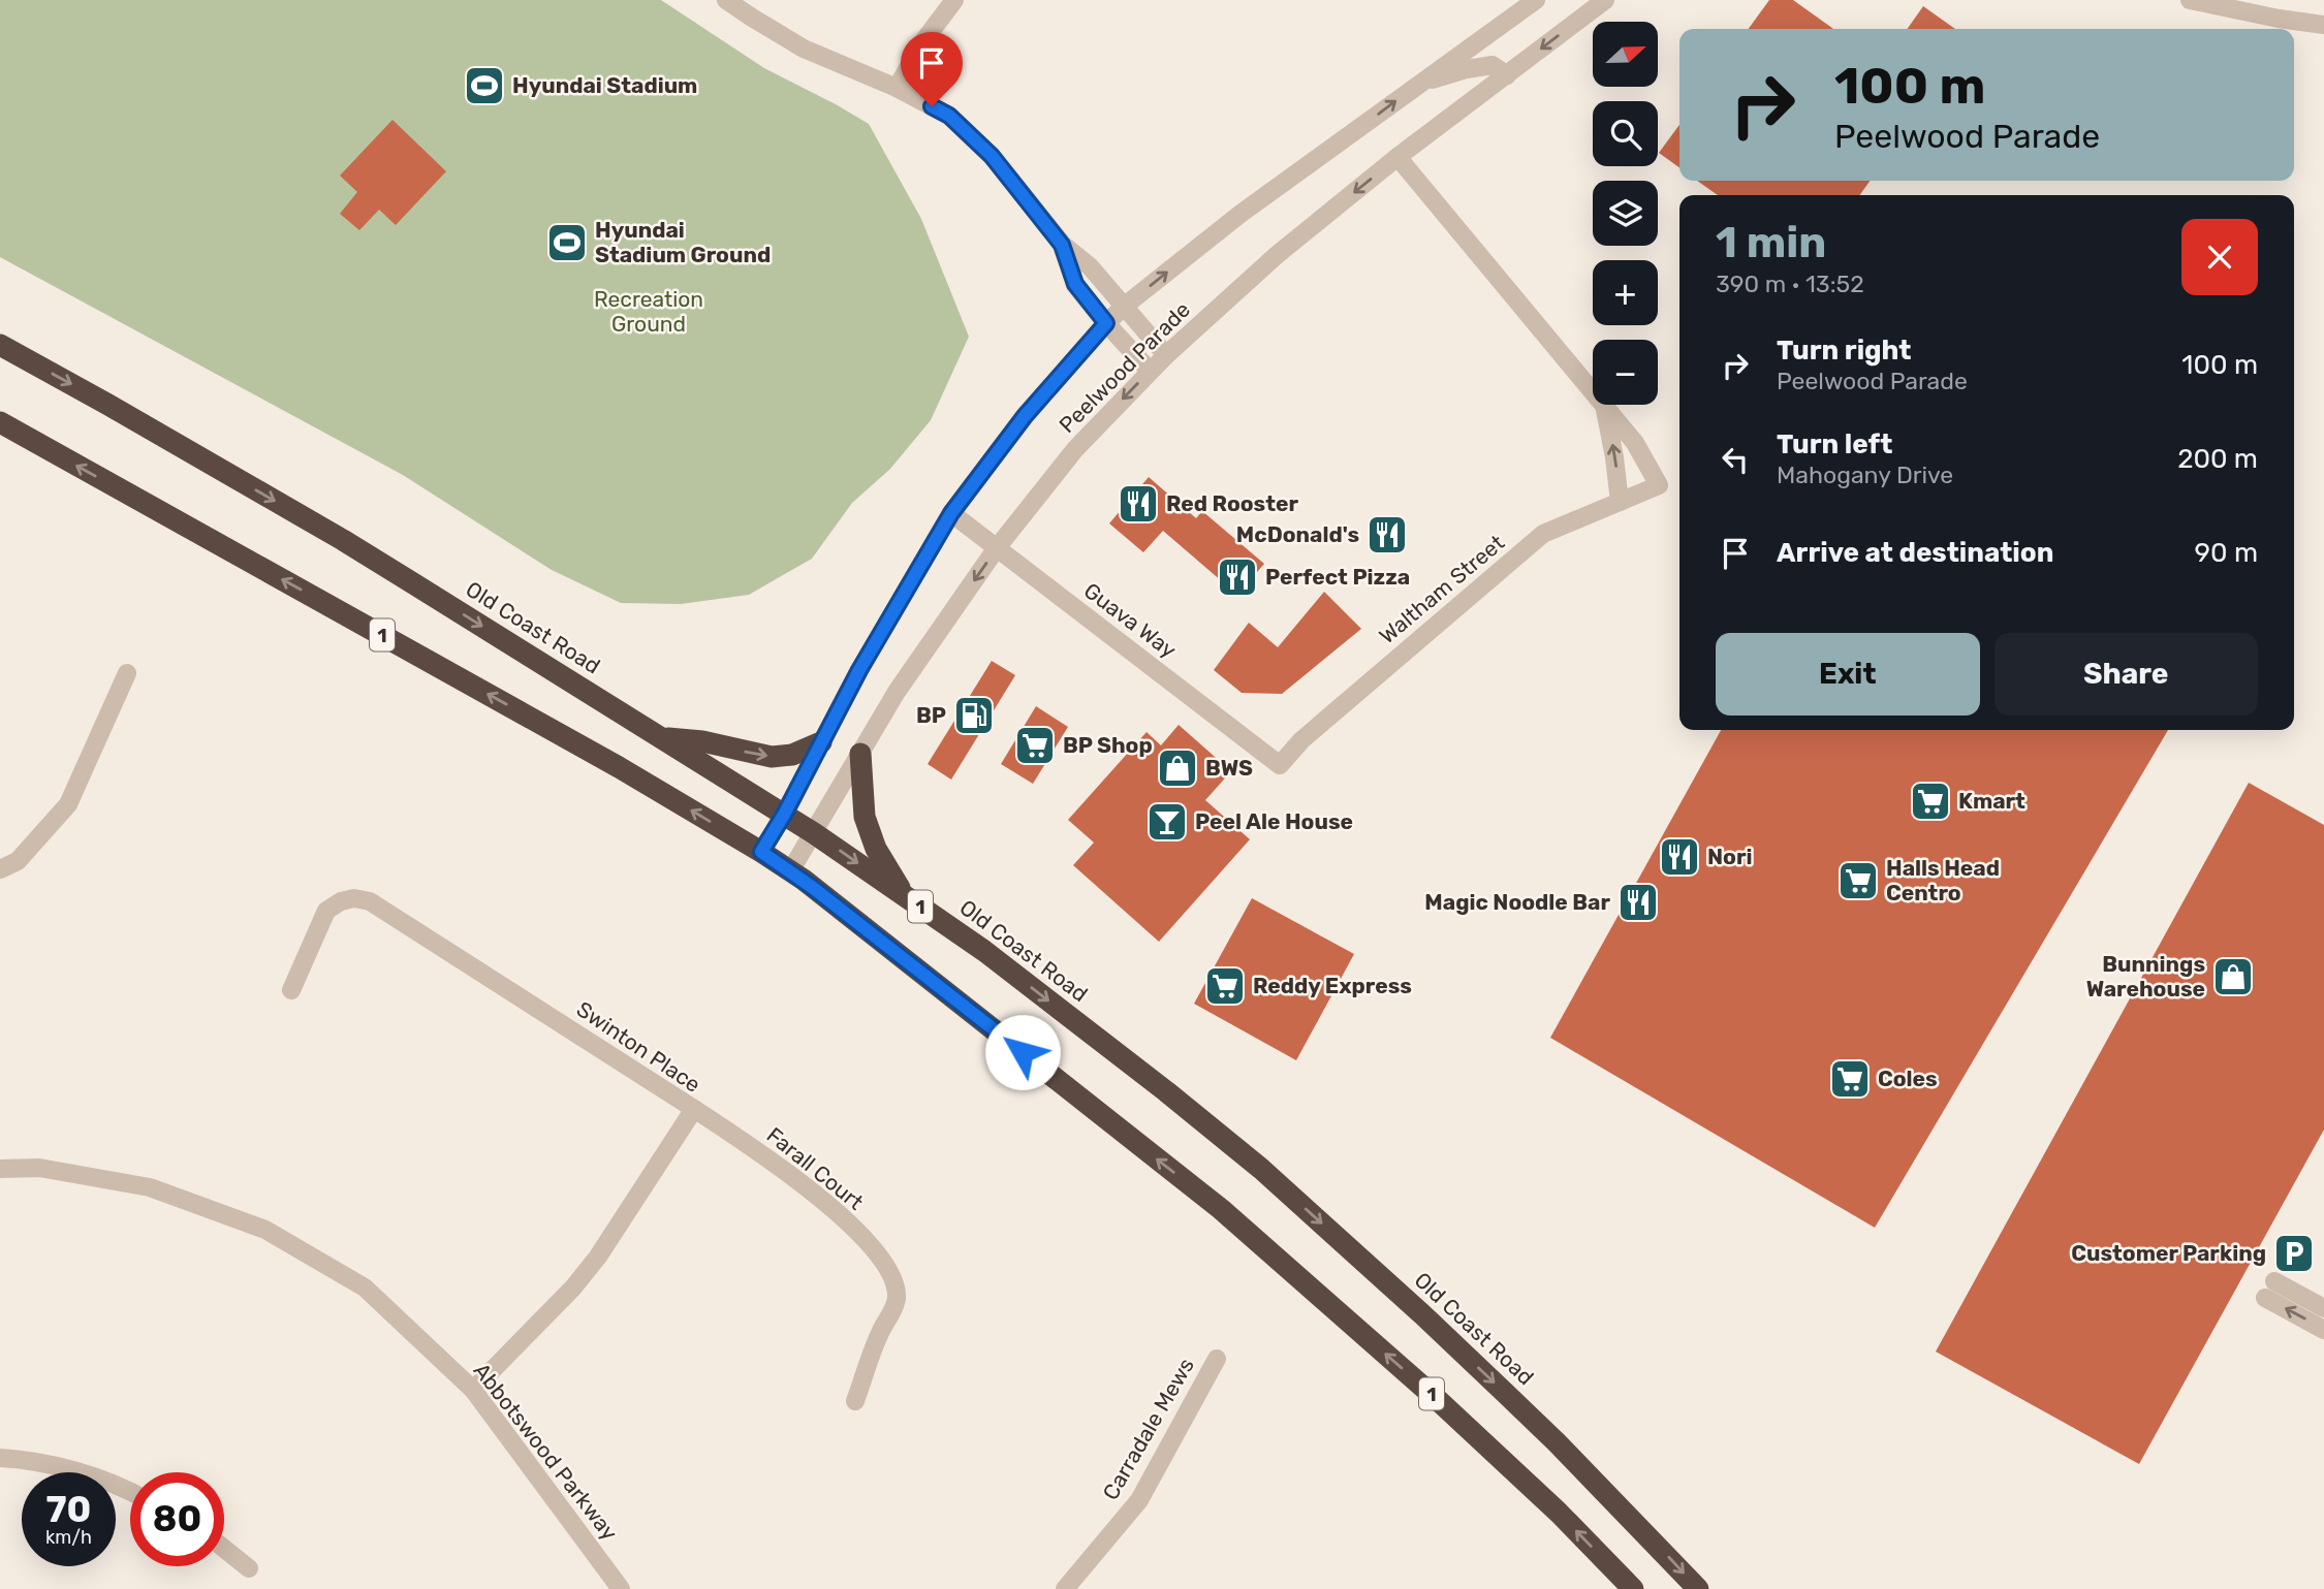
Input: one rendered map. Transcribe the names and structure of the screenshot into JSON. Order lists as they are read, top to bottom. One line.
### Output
{"streets":{"highway":["Old Coast Road","1"],"street":["Peelwood Parade","Waltham Street","Guava Way","Swinton Place","Farall Court","Carradale Mews","Abbotswood Parkway"]},"crossings":[["Peelwood Parade","Guava Way"],["Peelwood Parade","Old Coast Road"],["Peelwood Parade","1"],["Waltham Street","Guava Way"],["Swinton Place","Farall Court"],["Swinton Place","Abbotswood Parkway"]],"parks":["Recreation Ground"],"places":{"sports":["Hyundai Stadium","Hyundai Stadium Ground"],"restaurant":["Red Rooster","McDonald's","Perfect Pizza","Nori","Magic Noodle Bar"],"fuel station":["BP"],"supermarket":["BP Shop","Kmart","Halls Head Centro","Reddy Express","Coles"],"shop":["BWS","Bunnings Warehouse"],"bar":["Peel Ale House"],"parking":["Customer Parking"]},"north":"right","page":{"map_buttons":["+","−"],"turn":["100 m","Peelwood Parade"],"heading":["1 min","390 m · 13:52"],"list":[{"name":"Turn right","note":"Peelwood Parade","value":"100 m"},{"name":"Turn left","note":"Mahogany Drive","value":"200 m"},{"name":"Arrive at destination","value":"90 m"}],"buttons":["Exit","Share"],"speed":"70 km/h","limit":"80"}}
